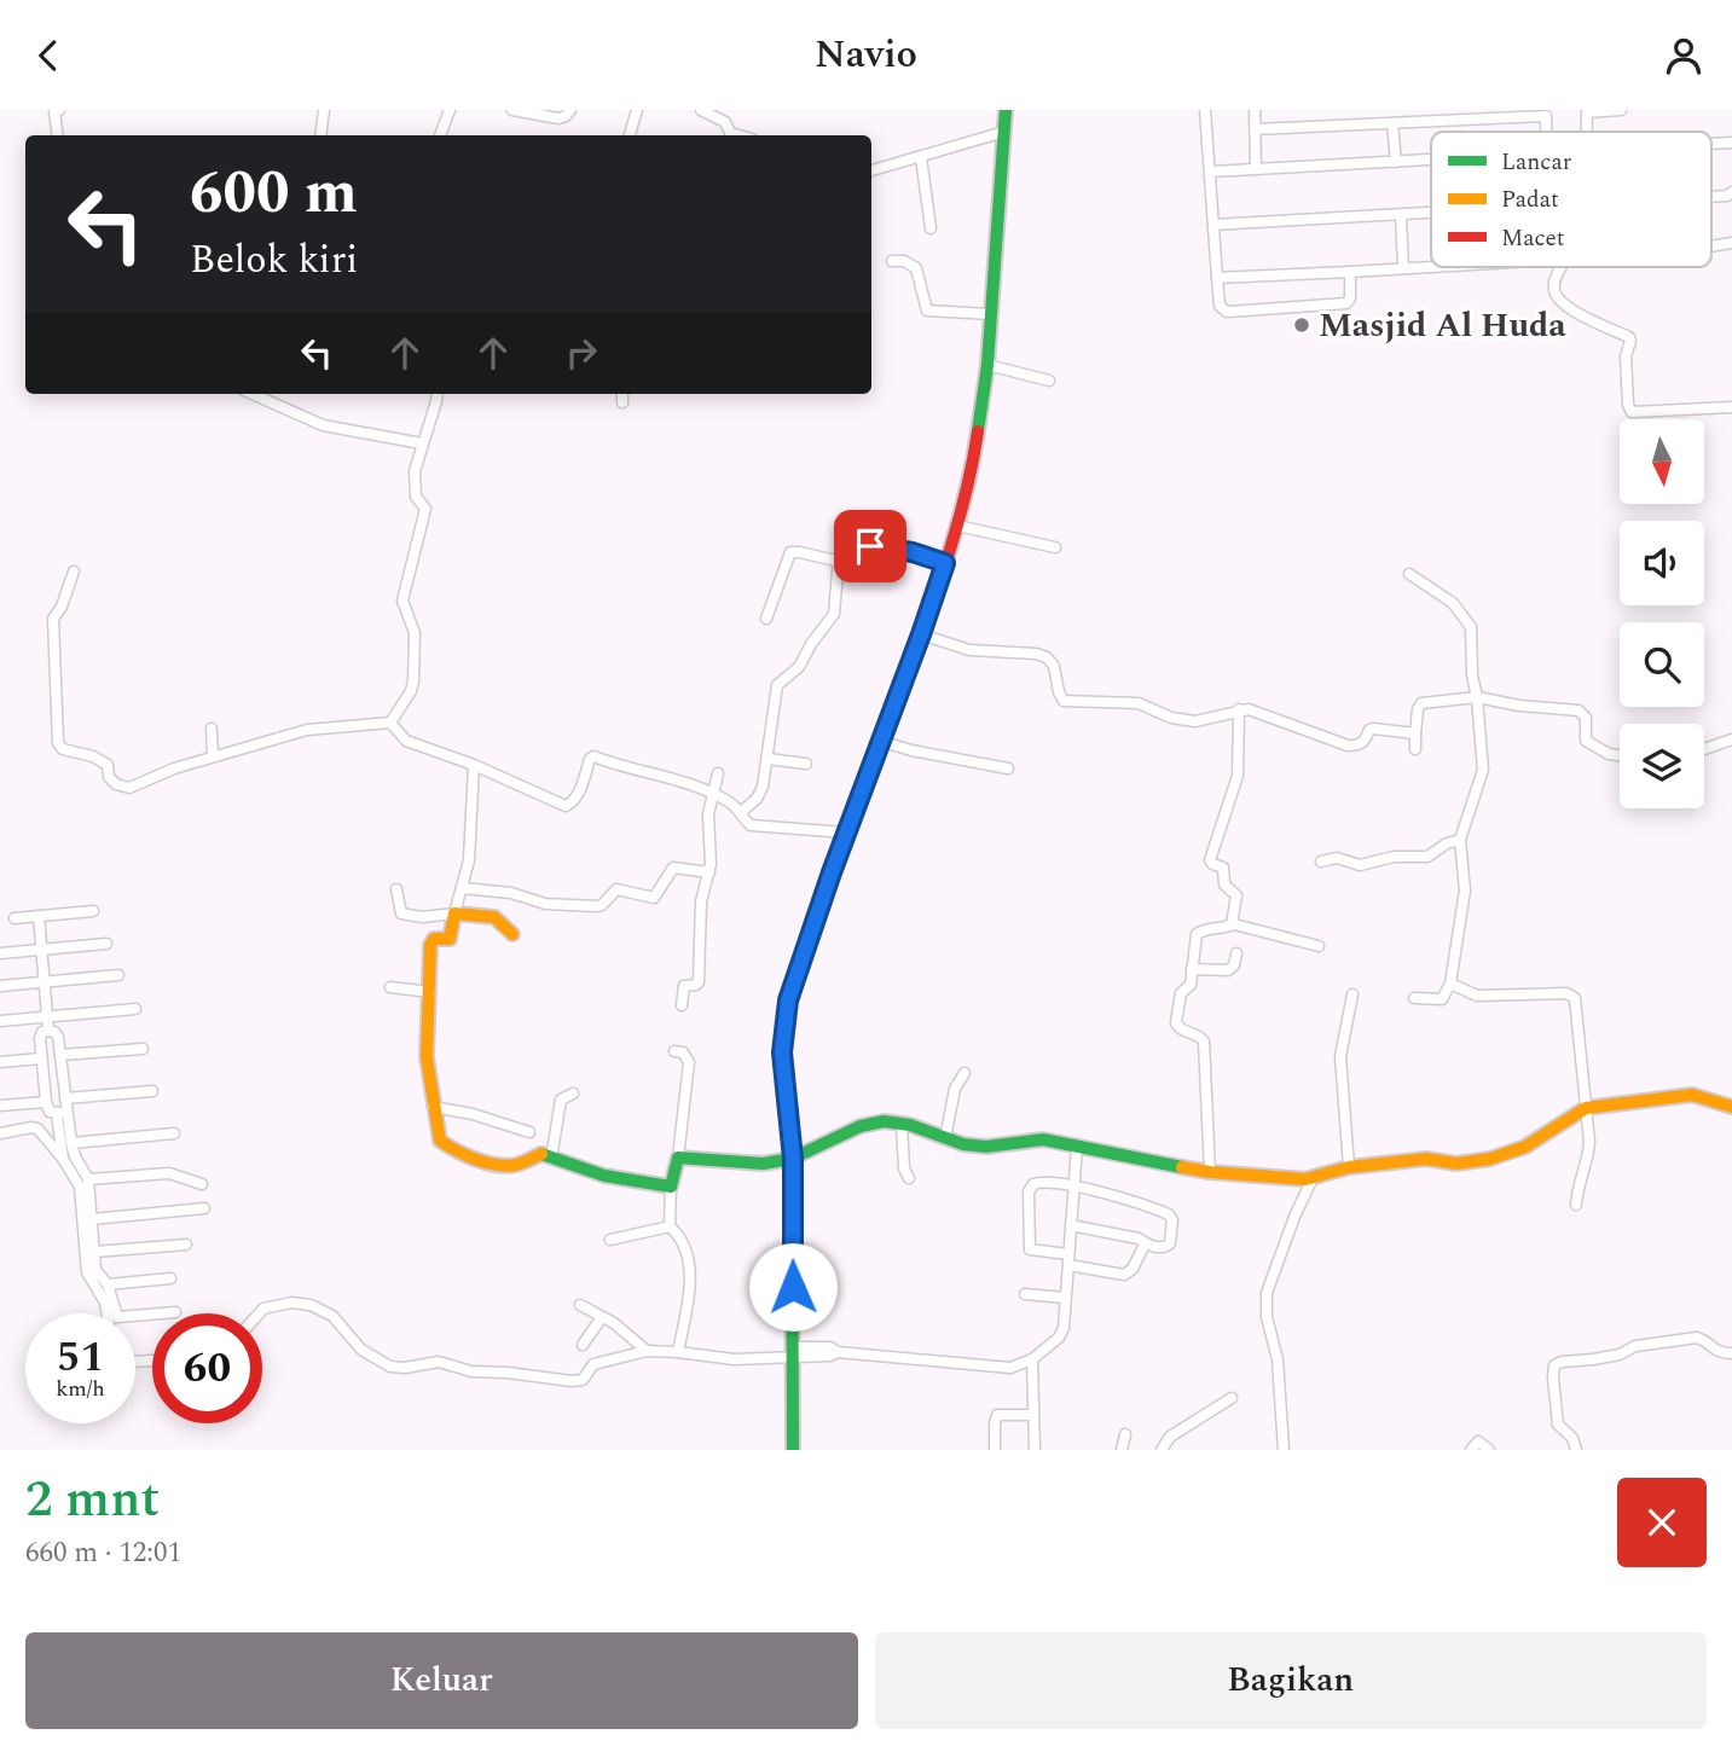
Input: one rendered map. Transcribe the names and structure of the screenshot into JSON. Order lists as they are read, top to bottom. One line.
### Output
{"places":["Masjid Al Huda"],"legend":["Lancar","Padat","Macet"],"north":"bottom","page":{"header":"Navio","turn":["600 m","Belok kiri"],"speed":"51 km/h","limit":"60","heading":["2 mnt","660 m · 12:01"],"buttons":["Keluar","Bagikan"]}}
